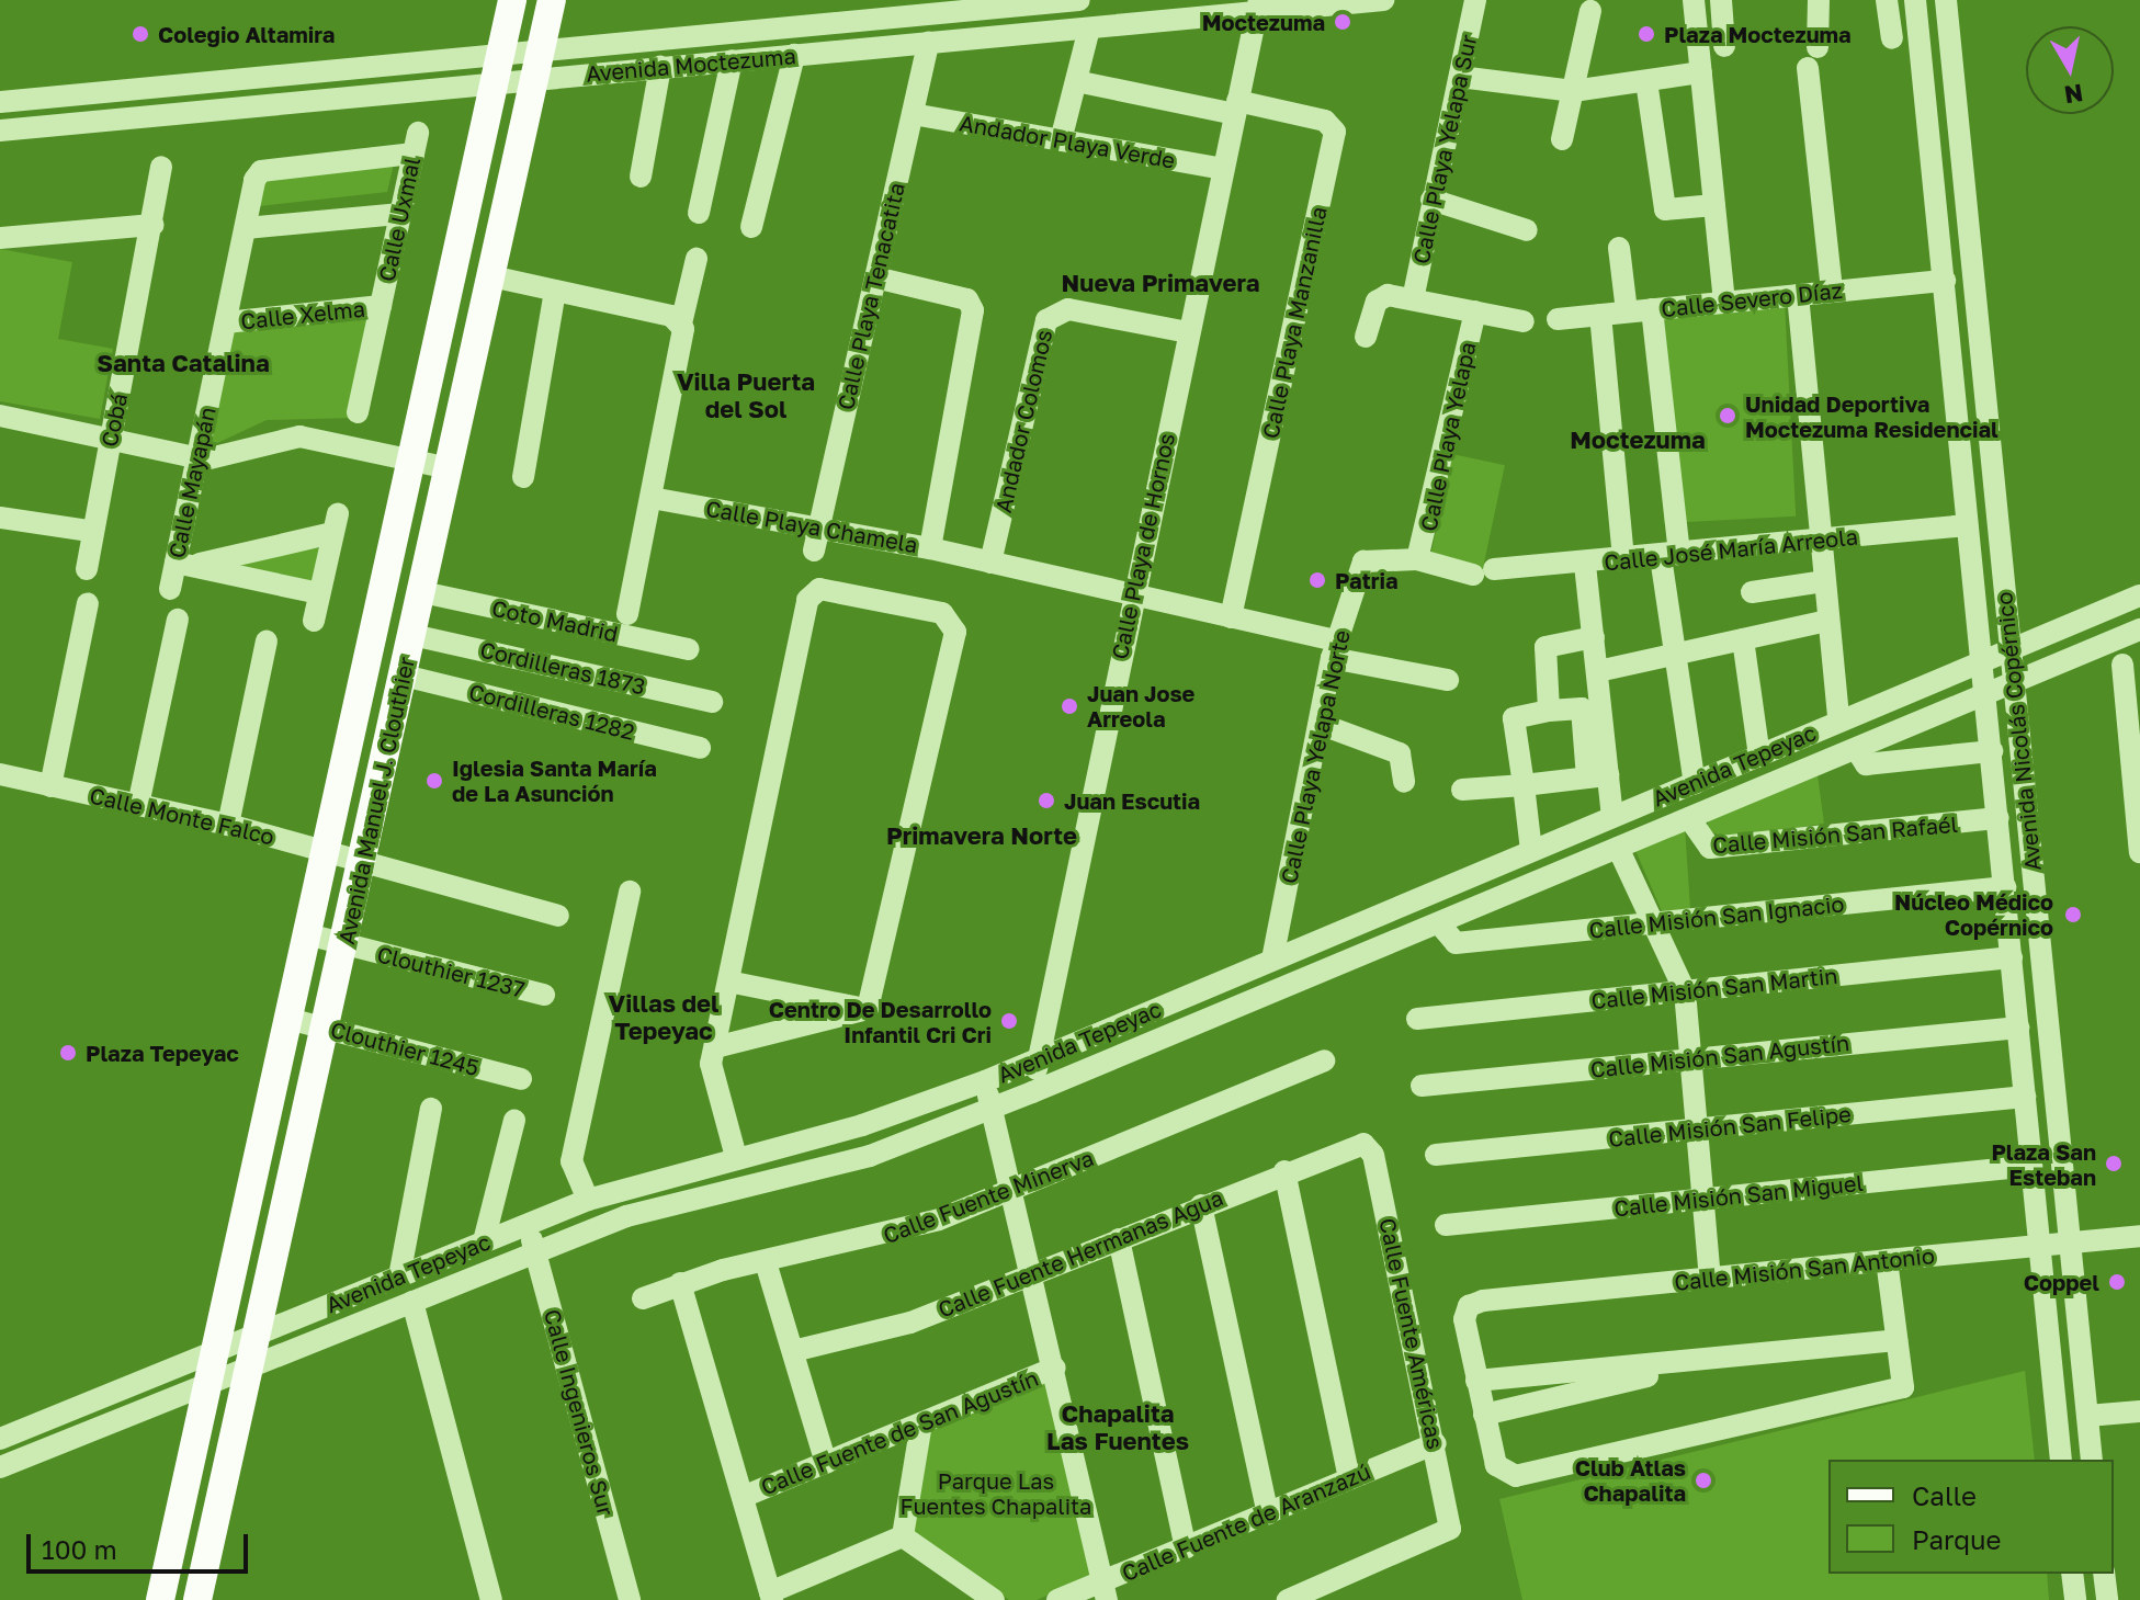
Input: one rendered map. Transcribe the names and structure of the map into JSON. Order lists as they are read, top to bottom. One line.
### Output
{"streets":{"main road":["Avenida Manuel J. Clouthier"],"street":["Avenida Moctezuma","Andador Playa Verde","Calle Playa Yelapa Sur","Calle Uxmal","Calle Playa Tenacatita","Calle Severo Díaz","Calle Xelma","Calle Playa Manzanilla","Cobá","Andador Colomos","Calle Playa Yelapa","Calle Mayapán","Calle Playa Chamela","Calle Playa de Hornos","Calle José María Arreola","Coto Madrid","Cordilleras 1873","Cordilleras 1282","Avenida Nicolás Copérnico","Calle Playa Yelapa Norte","Avenida Tepeyac","Calle Monte Falco","Calle Misión San Rafaél","Calle Misión San Ignacio","Clouthier 1237","Calle Misión San Martin","Clouthier 1245","Calle Misión San Agustín","Calle Misión San Felipe","Calle Misión San Miguel","Calle Fuente Minerva","Calle Fuente Hermanas Agua","Calle Misión San Antonio","Calle Fuente Américas","Calle Ingenieros Sur","Calle Fuente de San Agustín","Calle Fuente de Aranzazú"]},"crossings":[["Avenida Moctezuma","Calle Playa Tenacatita"],["Avenida Moctezuma","Calle Playa de Hornos"],["Avenida Moctezuma","Avenida Manuel J. Clouthier"],["Andador Playa Verde","Calle Playa Tenacatita"],["Andador Playa Verde","Calle Playa de Hornos"],["Calle Uxmal","Calle Xelma"],["Calle Uxmal","Calle Mayapán"],["Calle Playa Tenacatita","Calle Playa Chamela"],["Calle Severo Díaz","Avenida Nicolás Copérnico"],["Calle Xelma","Calle Mayapán"],["Calle Playa Manzanilla","Calle Playa Chamela"],["Calle Playa Manzanilla","Calle Playa de Hornos"],["Andador Colomos","Calle Playa Chamela"],["Andador Colomos","Calle Playa de Hornos"],["Calle Playa Yelapa","Calle José María Arreola"],["Calle Playa Chamela","Calle Playa de Hornos"],["Calle Playa Chamela","Calle Playa Yelapa Norte"],["Calle Playa de Hornos","Avenida Tepeyac"],["Calle José María Arreola","Avenida Nicolás Copérnico"],["Calle José María Arreola","Calle Playa Yelapa Norte"],["Coto Madrid","Avenida Manuel J. Clouthier"],["Cordilleras 1873","Avenida Manuel J. Clouthier"],["Cordilleras 1282","Avenida Manuel J. Clouthier"],["Avenida Nicolás Copérnico","Avenida Tepeyac"],["Avenida Nicolás Copérnico","Calle Misión San Rafaél"],["Avenida Nicolás Copérnico","Calle Misión San Ignacio"],["Avenida Nicolás Copérnico","Calle Misión San Martin"],["Avenida Nicolás Copérnico","Calle Misión San Agustín"],["Avenida Nicolás Copérnico","Calle Misión San Felipe"],["Avenida Nicolás Copérnico","Calle Misión San Miguel"],["Avenida Nicolás Copérnico","Calle Misión San Antonio"],["Calle Playa Yelapa Norte","Avenida Tepeyac"],["Avenida Tepeyac","Avenida Manuel J. Clouthier"],["Avenida Tepeyac","Calle Misión San Rafaél"],["Avenida Tepeyac","Calle Misión San Ignacio"],["Avenida Tepeyac","Calle Ingenieros Sur"],["Avenida Manuel J. Clouthier","Calle Monte Falco"],["Avenida Manuel J. Clouthier","Clouthier 1237"],["Avenida Manuel J. Clouthier","Clouthier 1245"],["Calle Fuente Hermanas Agua","Calle Fuente Américas"],["Calle Fuente Américas","Calle Fuente de Aranzazú"]],"districts":["Nueva Primavera","Santa Catalina","Villa Puerta del Sol","Moctezuma","Primavera Norte","Villas del Tepeyac","Chapalita Las Fuentes"],"parks":["Parque Las Fuentes Chapalita"],"places":["Moctezuma","Colegio Altamira","Plaza Moctezuma","Unidad Deportiva Moctezuma Residencial","Patria","Juan Jose Arreola","Iglesia Santa María de La Asunción","Juan Escutia","Núcleo Médico Copérnico","Centro De Desarrollo Infantil Cri Cri","Plaza Tepeyac","Plaza San Esteban","Coppel","Club Atlas Chapalita"],"legend":["Calle","Parque"],"scale_bar":"100 m","north":"bottom"}
